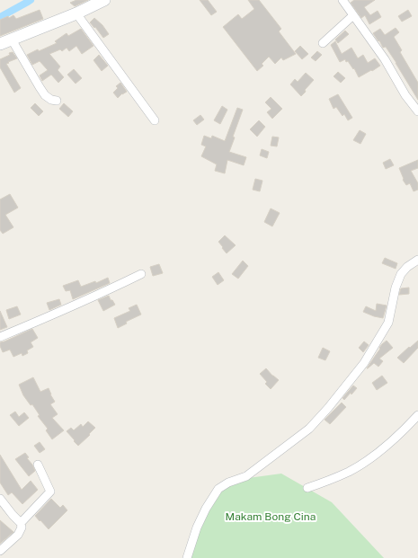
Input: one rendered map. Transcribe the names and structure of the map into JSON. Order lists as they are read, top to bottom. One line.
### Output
{"parks":["Makam Bong Cina"]}
